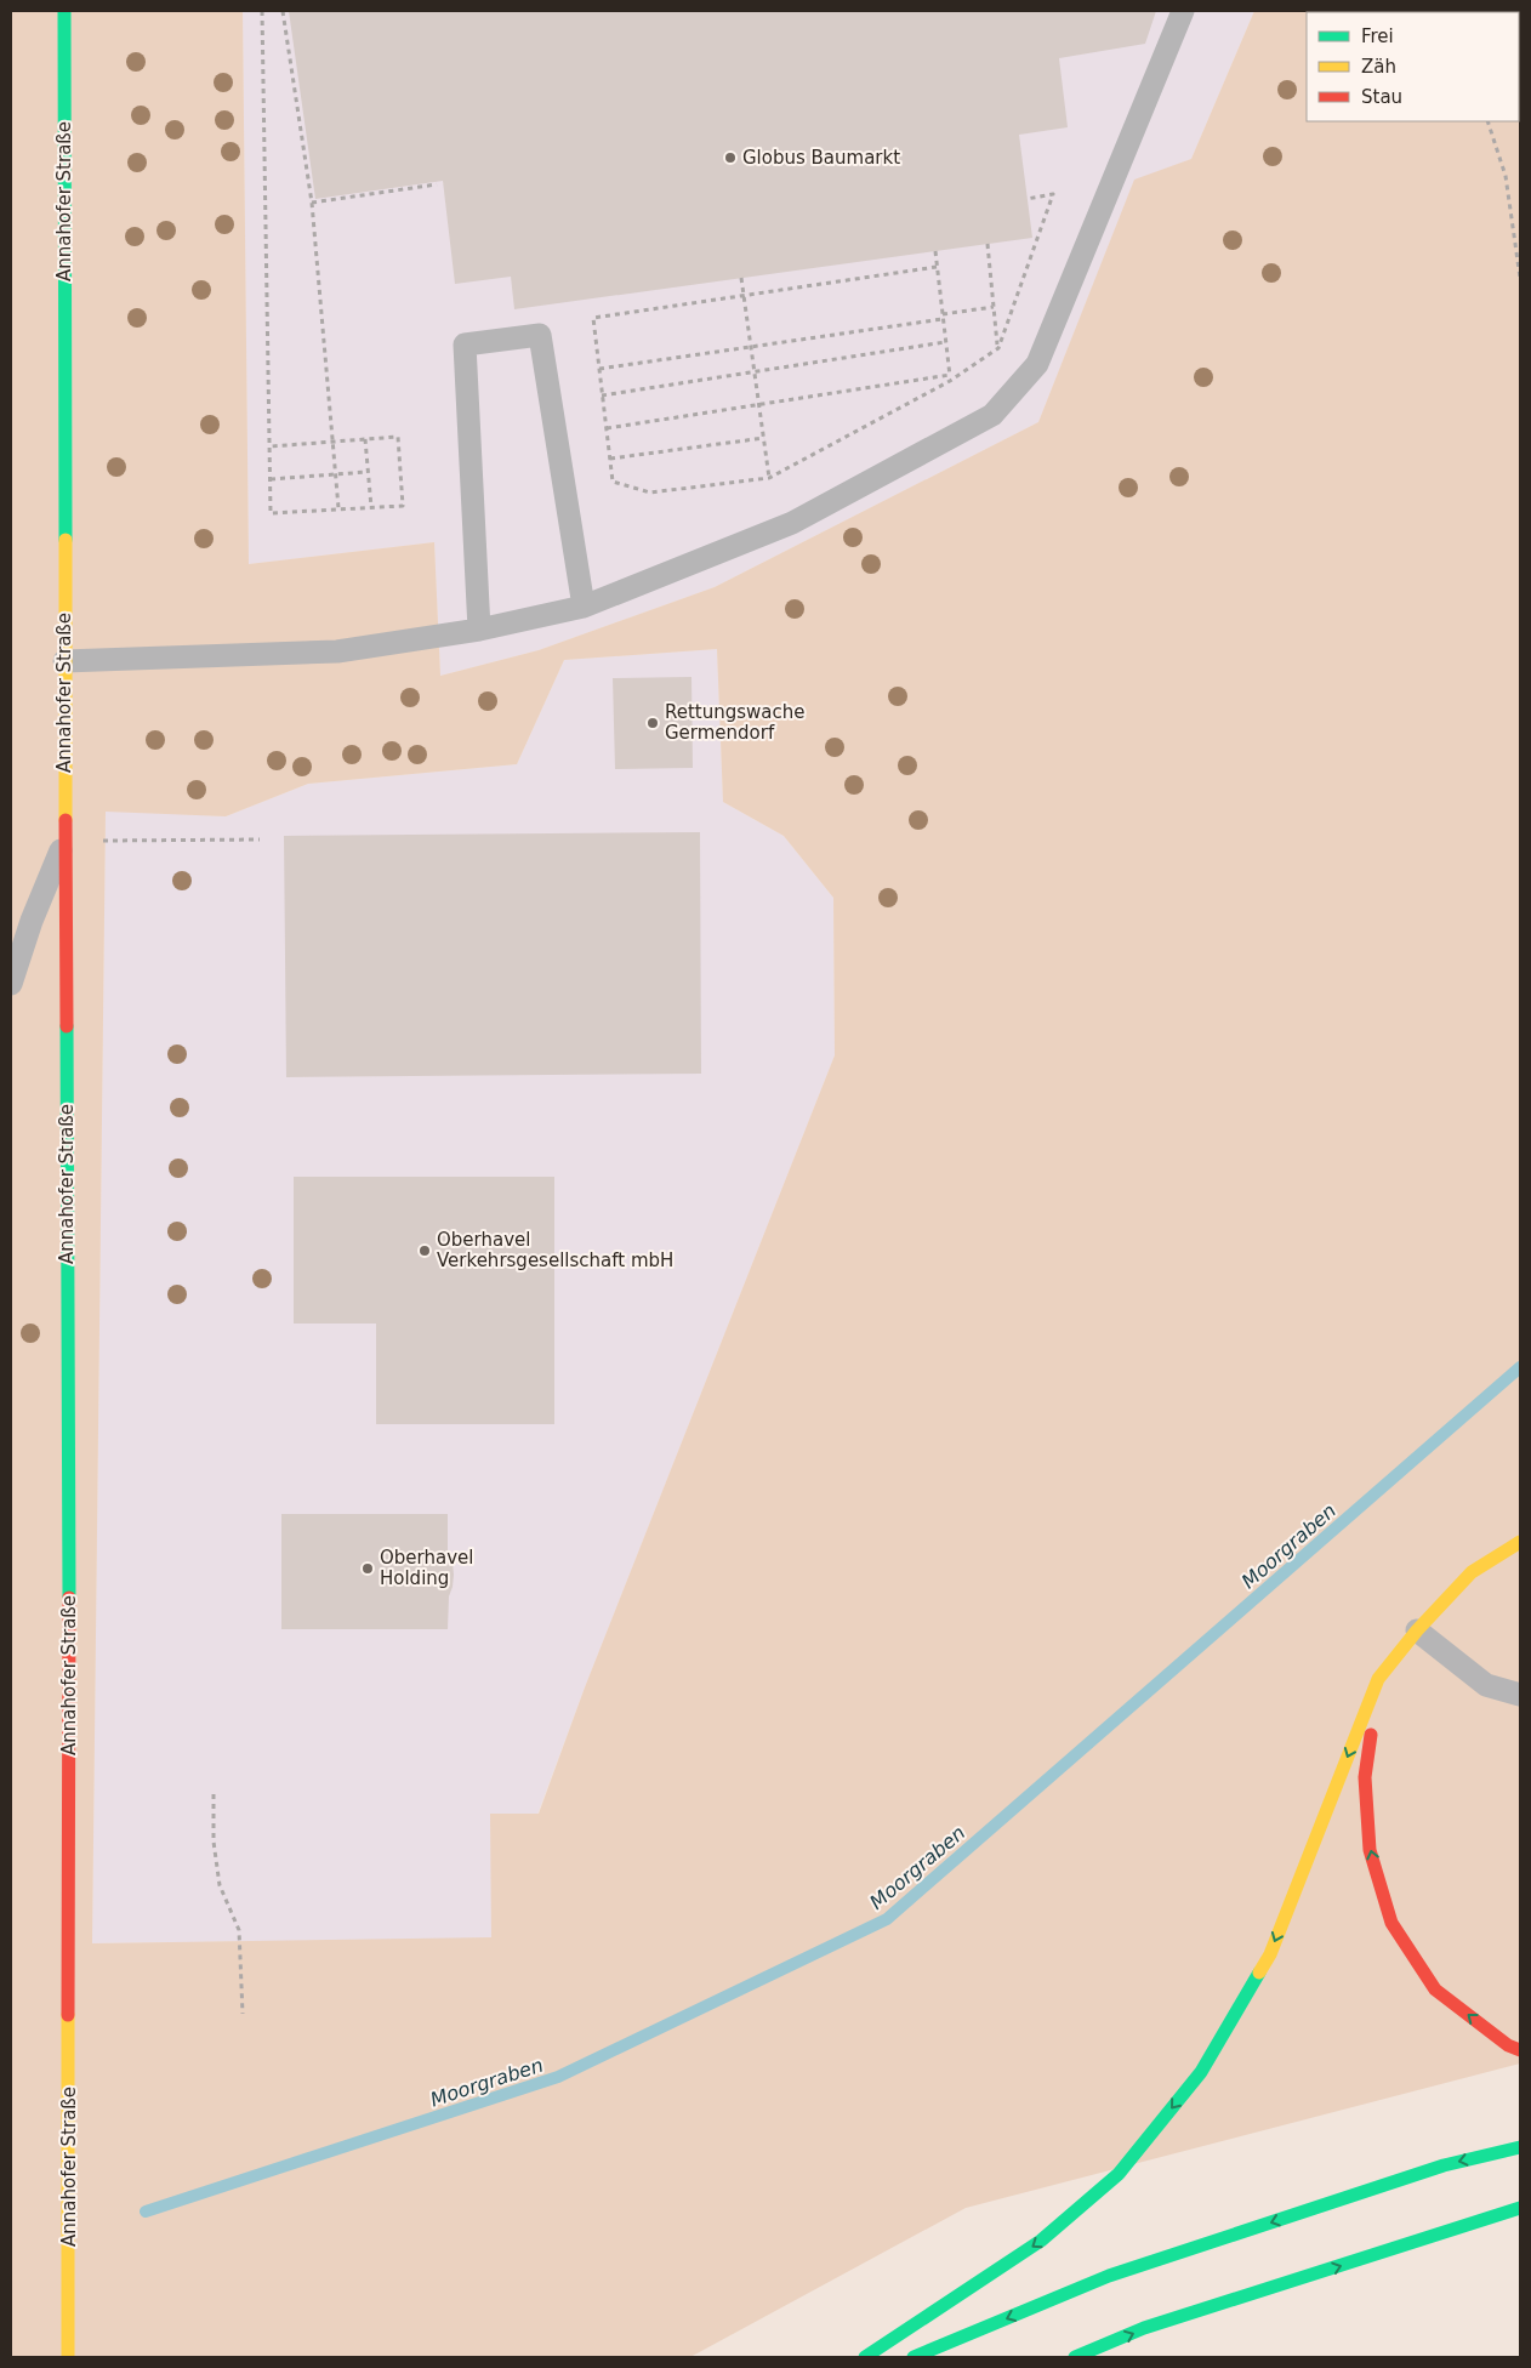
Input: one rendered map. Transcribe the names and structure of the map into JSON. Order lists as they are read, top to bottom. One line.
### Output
{"streets":{"main road":["Annahofer Straße"]},"water":["Moorgraben"],"places":["Globus Baumarkt","Rettungswache Germendorf","Oberhavel Verkehrsgesellschaft mbH","Oberhavel Holding"],"legend":["Frei","Zäh","Stau"]}
